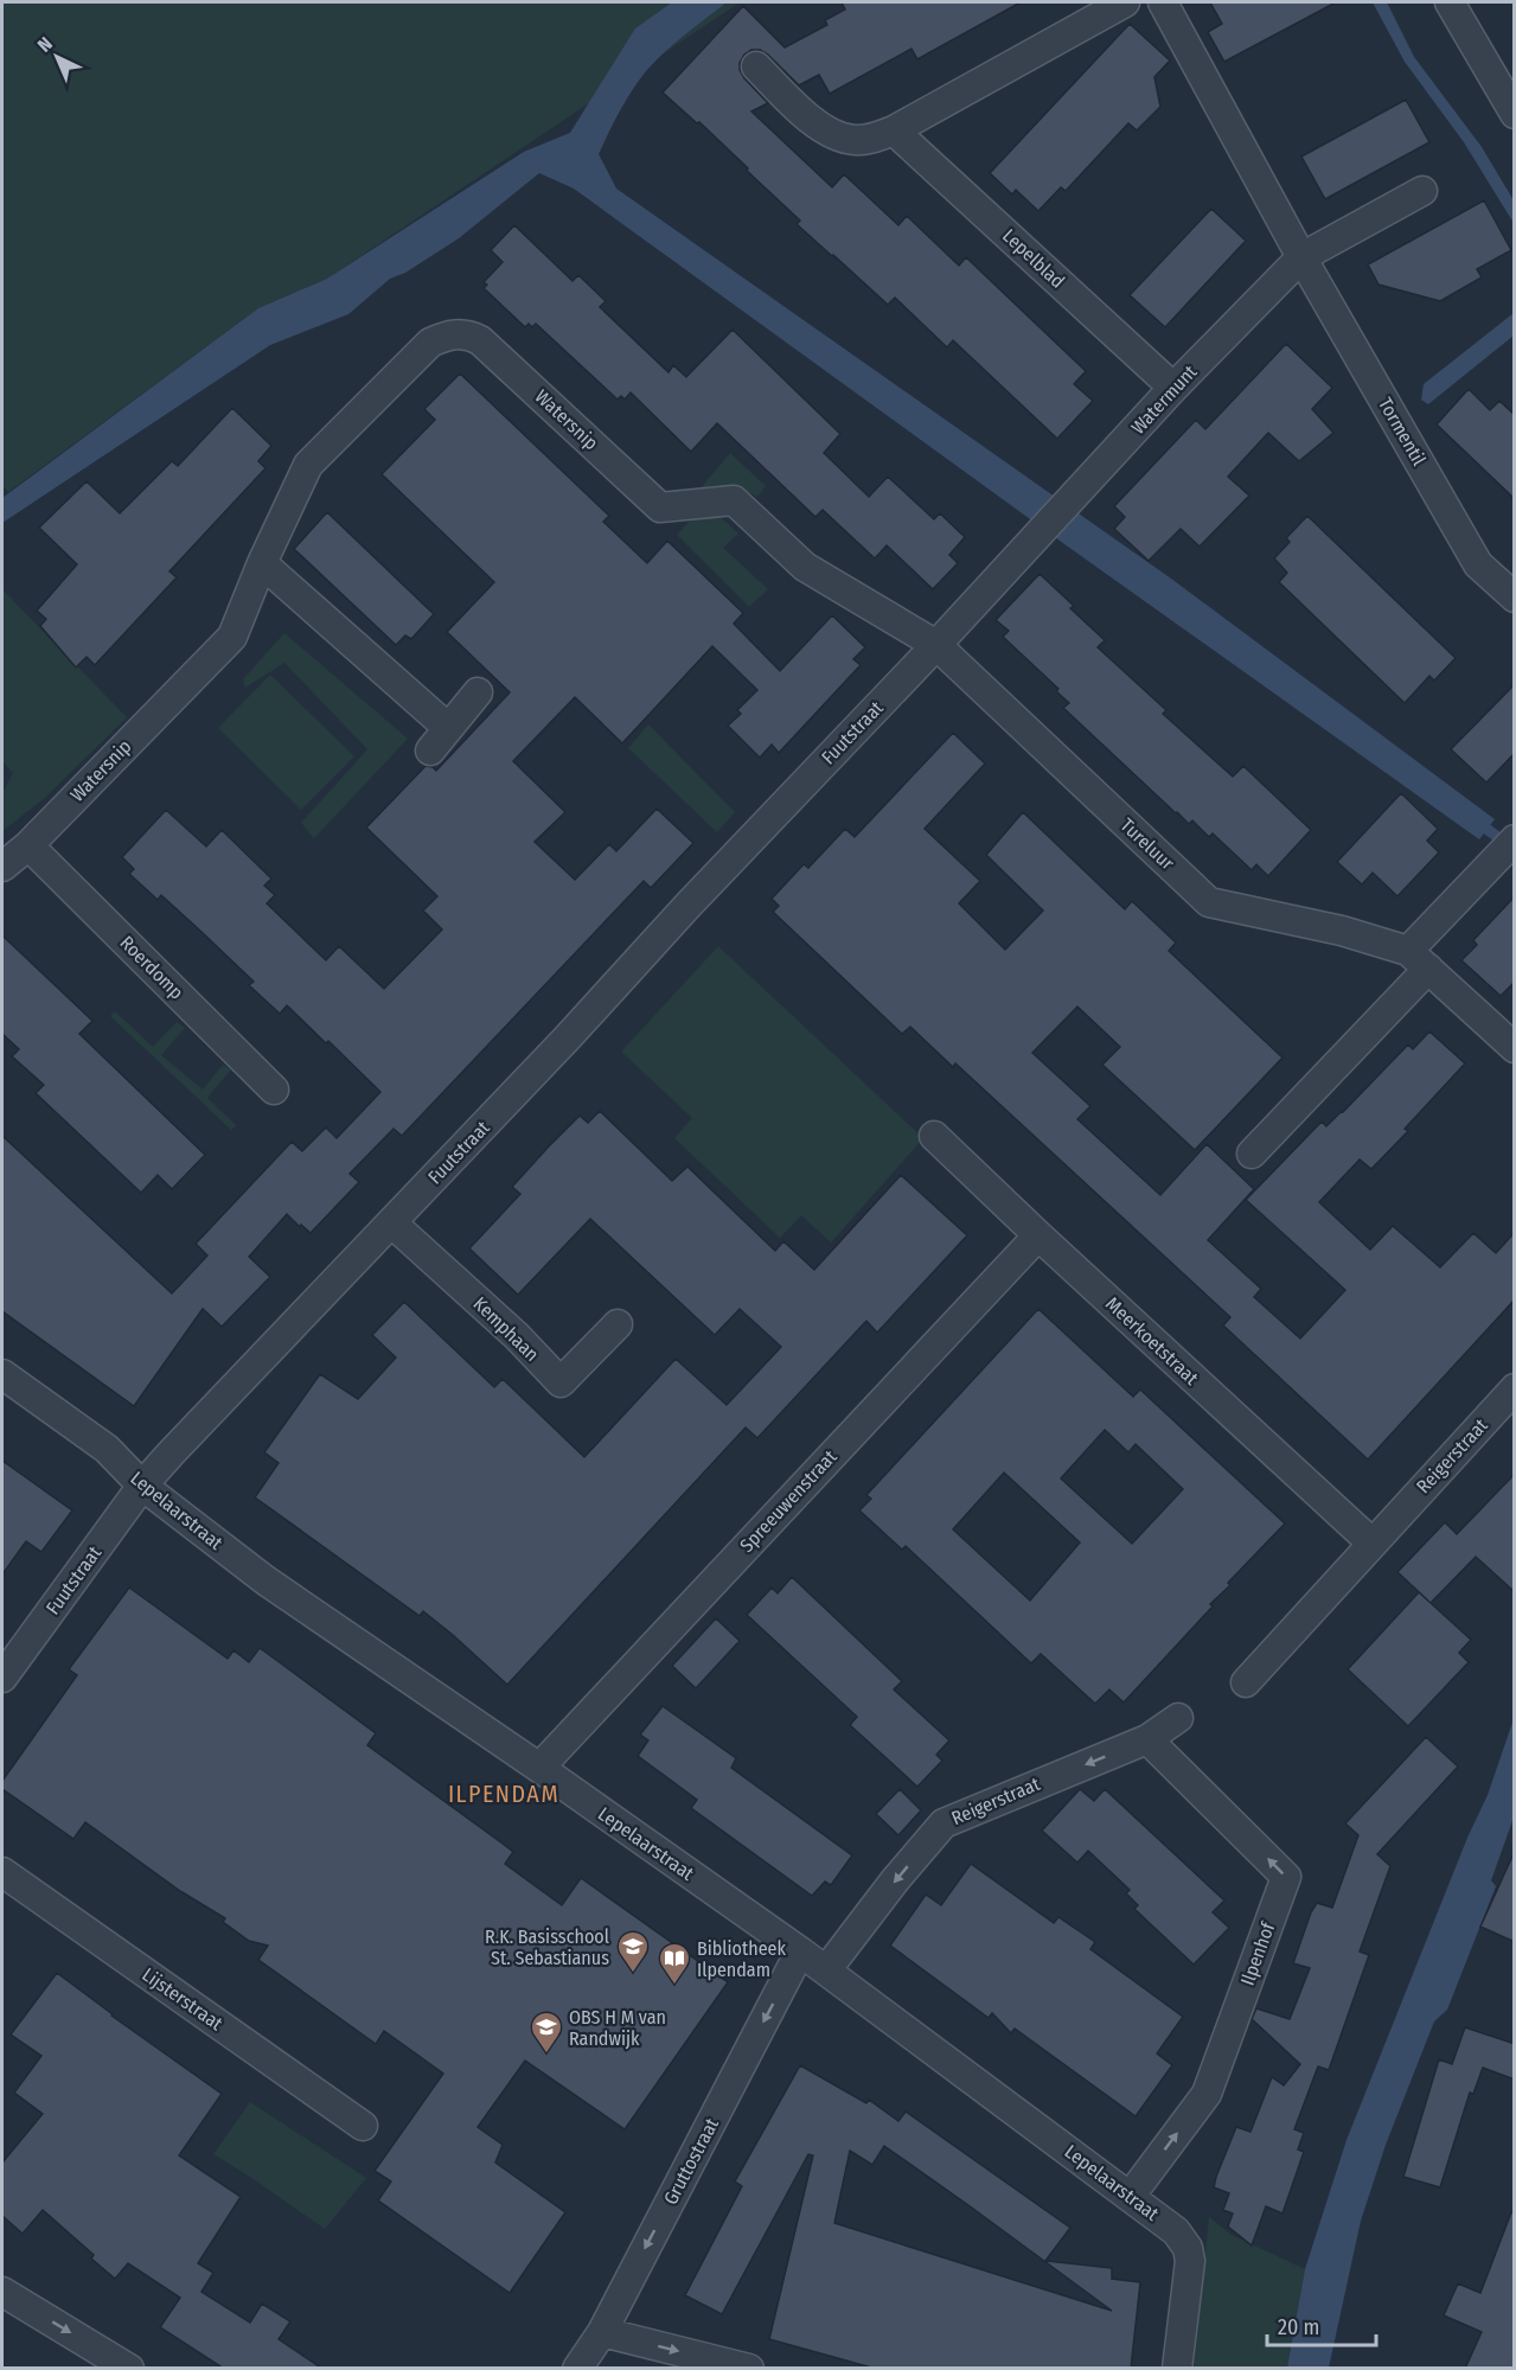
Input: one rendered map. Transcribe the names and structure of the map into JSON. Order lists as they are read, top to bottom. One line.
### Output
{"streets":{"street":["Lepelblad","Watermunt","Watersnip","Tormentil","Fuutstraat","Tureluur","Roerdomp","Kemphaan","Meerkoetstraat","Reigerstraat","Spreeuwenstraat","Lepelaarstraat","Ilpenhof","Lijsterstraat","Gruttostraat"]},"crossings":[["Lepelblad","Watermunt"],["Watermunt","Watersnip"],["Watermunt","Tormentil"],["Watermunt","Fuutstraat"],["Watermunt","Tureluur"],["Watersnip","Fuutstraat"],["Watersnip","Tureluur"],["Watersnip","Roerdomp"],["Fuutstraat","Tureluur"],["Fuutstraat","Kemphaan"],["Fuutstraat","Lepelaarstraat"],["Meerkoetstraat","Reigerstraat"],["Meerkoetstraat","Spreeuwenstraat"],["Reigerstraat","Lepelaarstraat"],["Reigerstraat","Ilpenhof"],["Spreeuwenstraat","Lepelaarstraat"],["Lepelaarstraat","Ilpenhof"],["Lepelaarstraat","Gruttostraat"]],"one_way":["Reigerstraat","Ilpenhof","Gruttostraat"],"districts":["ILPENDAM"],"places":{"school or university":["R.K. Basisschool St. Sebastianus","OBS H M van Randwijk"],"library":["Bibliotheek Ilpendam"]},"scale_bar":"20 m","north":"top left"}
